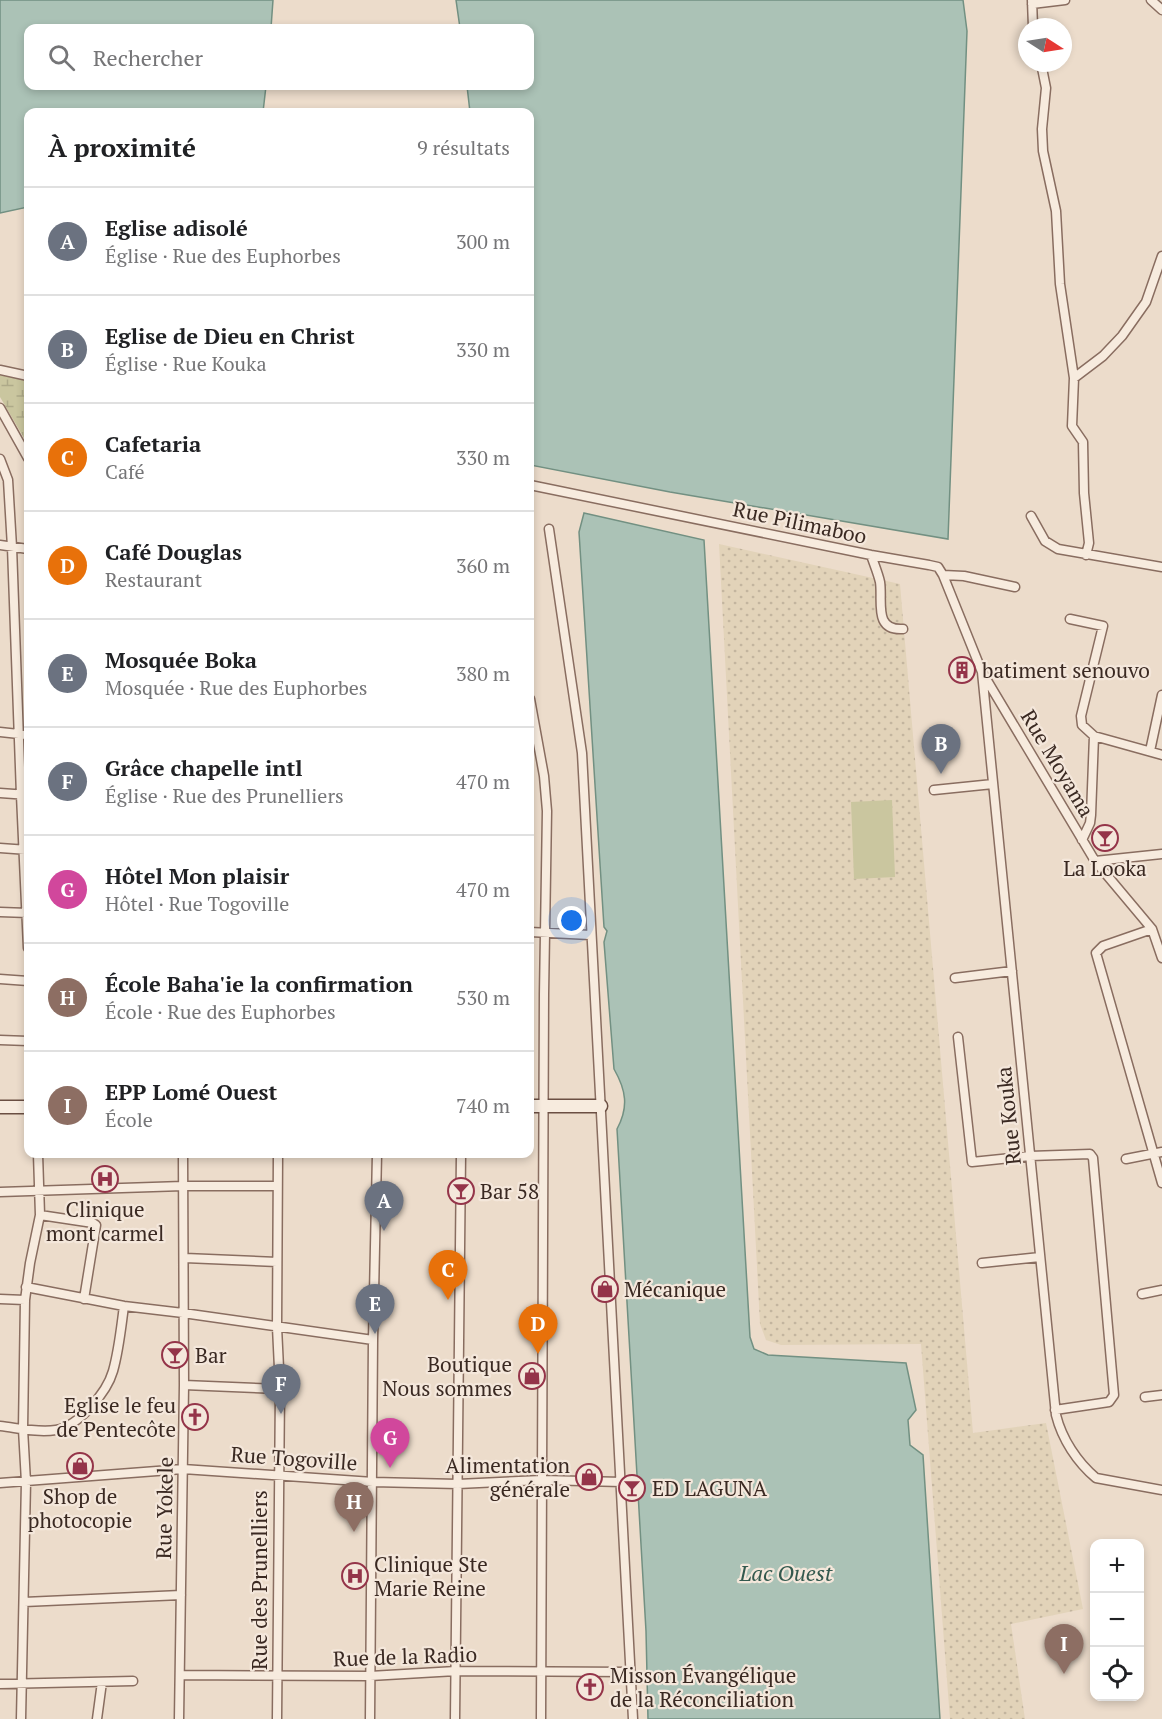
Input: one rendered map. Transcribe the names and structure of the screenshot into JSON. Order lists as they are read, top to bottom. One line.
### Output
{"streets":{"street":["Rue Pilimaboo","Rue Moyama","Rue Kouka","Rue Togoville","Rue Yokele","Rue des Prunelliers","Rue de la Radio"]},"crossings":[["Rue Pilimaboo","Rue Moyama"],["Rue Moyama","Rue Kouka"],["Rue Togoville","Rue Yokele"],["Rue Togoville","Rue des Prunelliers"],["Rue Yokele","Rue de la Radio"],["Rue des Prunelliers","Rue de la Radio"]],"water":["Lac Ouest"],"places":{"building":["batiment senouvo"],"bar":["La Looka","Bar 58","Bar","ED LAGUNA"],"hospital":["Clinique mont carmel","Clinique Ste Marie Reine"],"shop":["Mécanique","Boutique Nous sommes","Shop de photocopie","Alimentation générale"],"church":["Eglise le feu de Pentecôte","Misson Évangélique de la Réconciliation"]},"north":"right","page":{"search":"Rechercher","heading":["À proximité","9 résultats"],"list":[{"mark":"A","name":"Eglise adisolé","note":"Église · Rue des Euphorbes","value":"300 m"},{"mark":"B","name":"Eglise de Dieu en Christ","note":"Église · Rue Kouka","value":"330 m"},{"mark":"C","name":"Cafetaria","note":"Café","value":"330 m"},{"mark":"D","name":"Café Douglas","note":"Restaurant","value":"360 m"},{"mark":"E","name":"Mosquée Boka","note":"Mosquée · Rue des Euphorbes","value":"380 m"},{"mark":"F","name":"Grâce chapelle intl","note":"Église · Rue des Prunelliers","value":"470 m"},{"mark":"G","name":"Hôtel Mon plaisir","note":"Hôtel · Rue Togoville","value":"470 m"},{"mark":"H","name":"École Baha'ie la confirmation","note":"École · Rue des Euphorbes","value":"530 m"},{"mark":"I","name":"EPP Lomé Ouest","note":"École","value":"740 m"}],"pins":["B","A","C","E","D","F","G","H","I"],"map_buttons":["+","−"]}}
